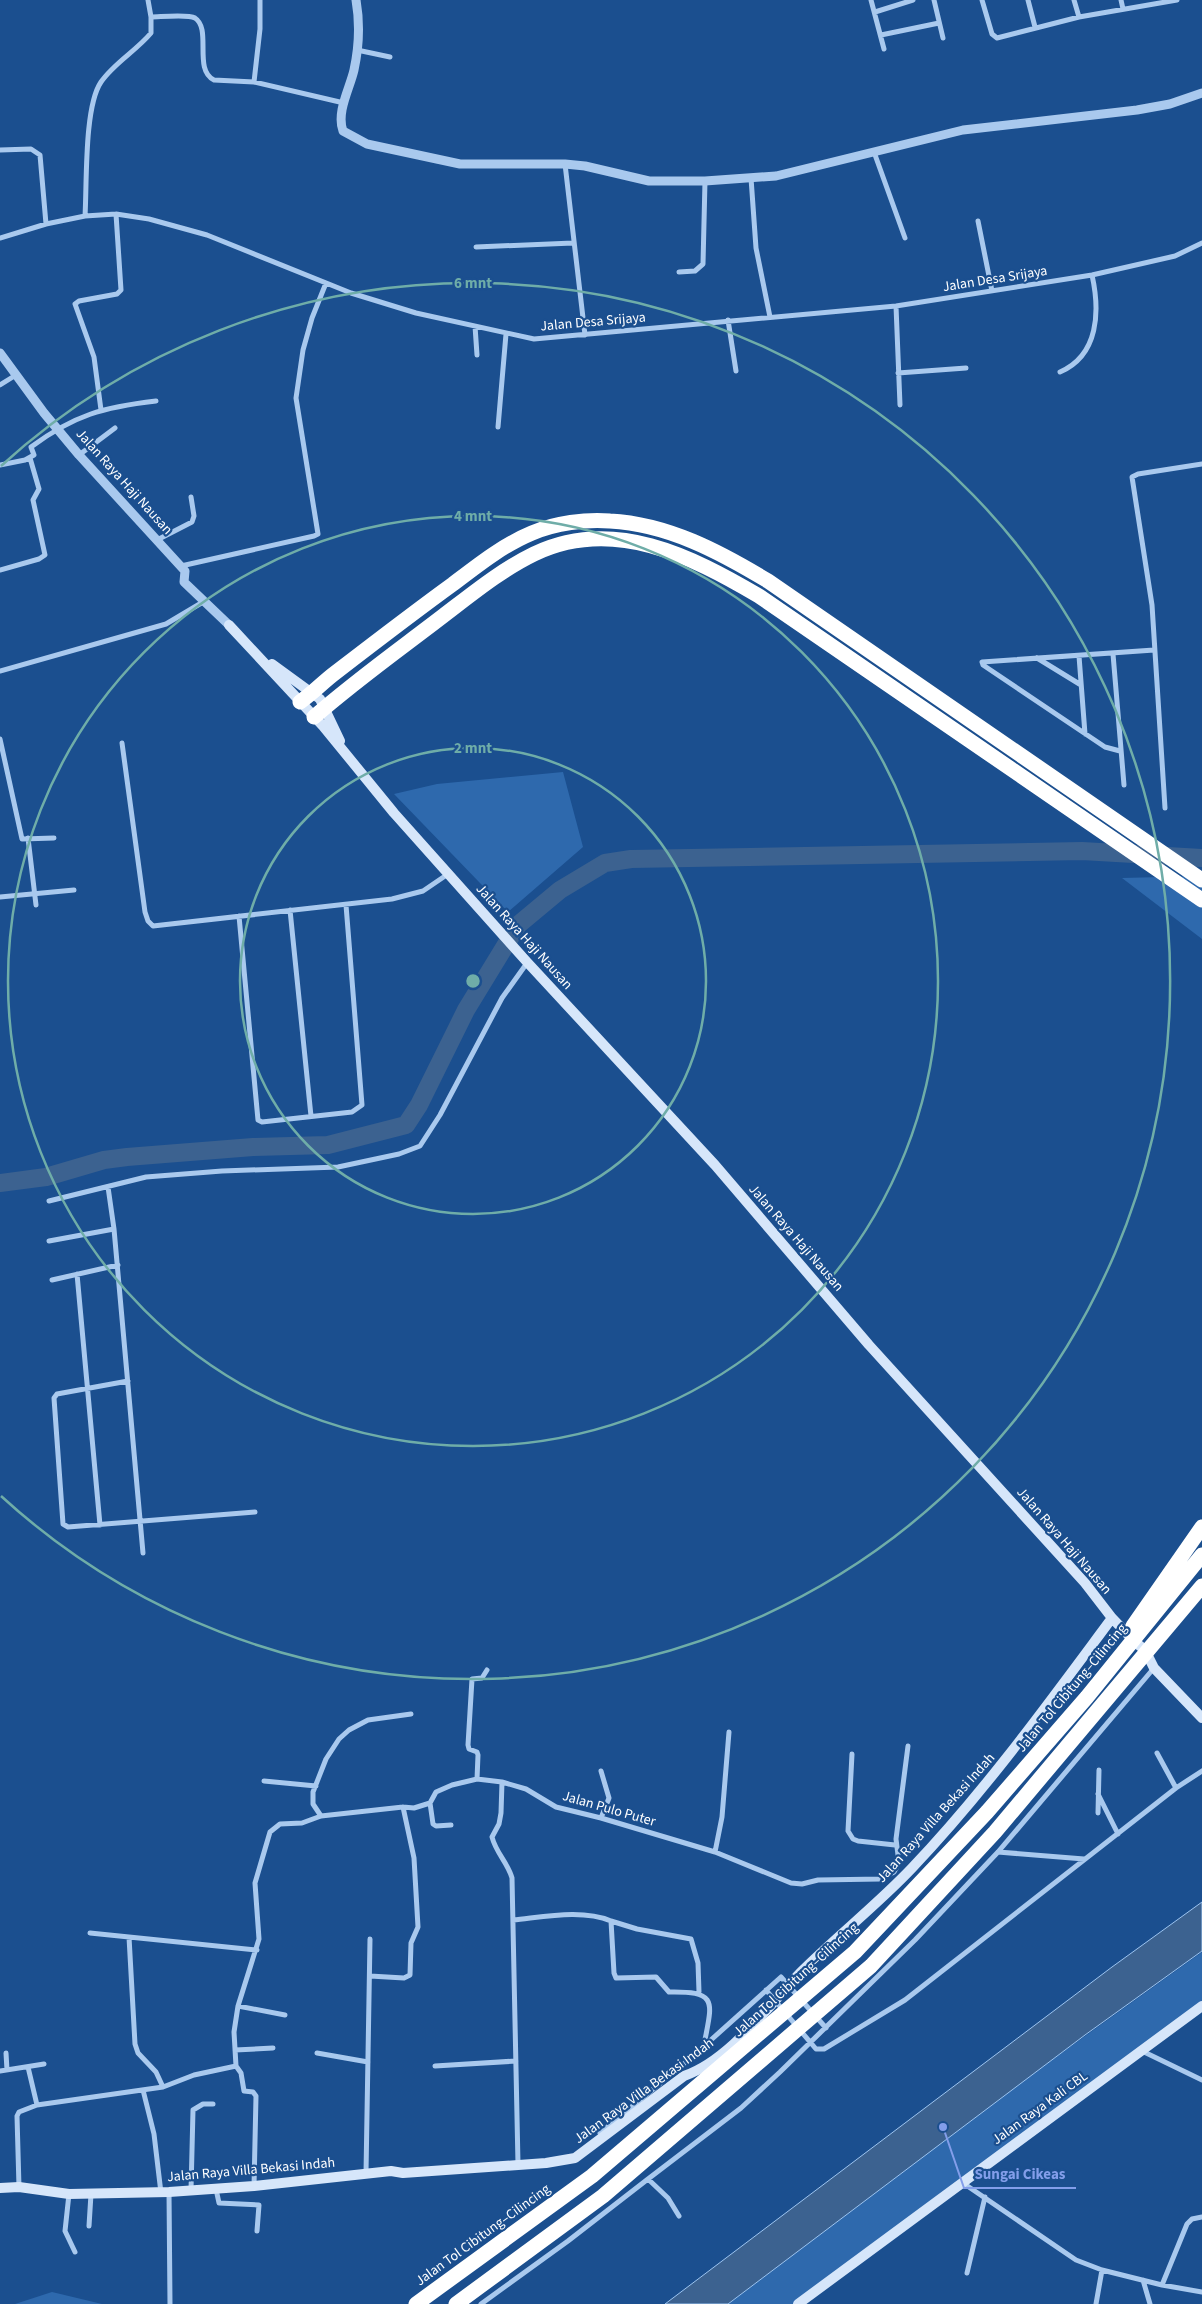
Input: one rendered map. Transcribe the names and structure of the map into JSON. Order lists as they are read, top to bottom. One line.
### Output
{"streets":{"highway":["Jalan Tol Cibitung–Cilincing"],"main road":["Jalan Raya Haji Nausan","Jalan Raya Villa Bekasi Indah","Jalan Raya Kali CBL"],"street":["Jalan Desa Srijaya","Jalan Pulo Puter"]},"crossings":[["Jalan Raya Haji Nausan","Jalan Raya Villa Bekasi Indah"]],"places":["Sungai Cikeas"],"rings":["6 mnt","4 mnt","2 mnt"]}
